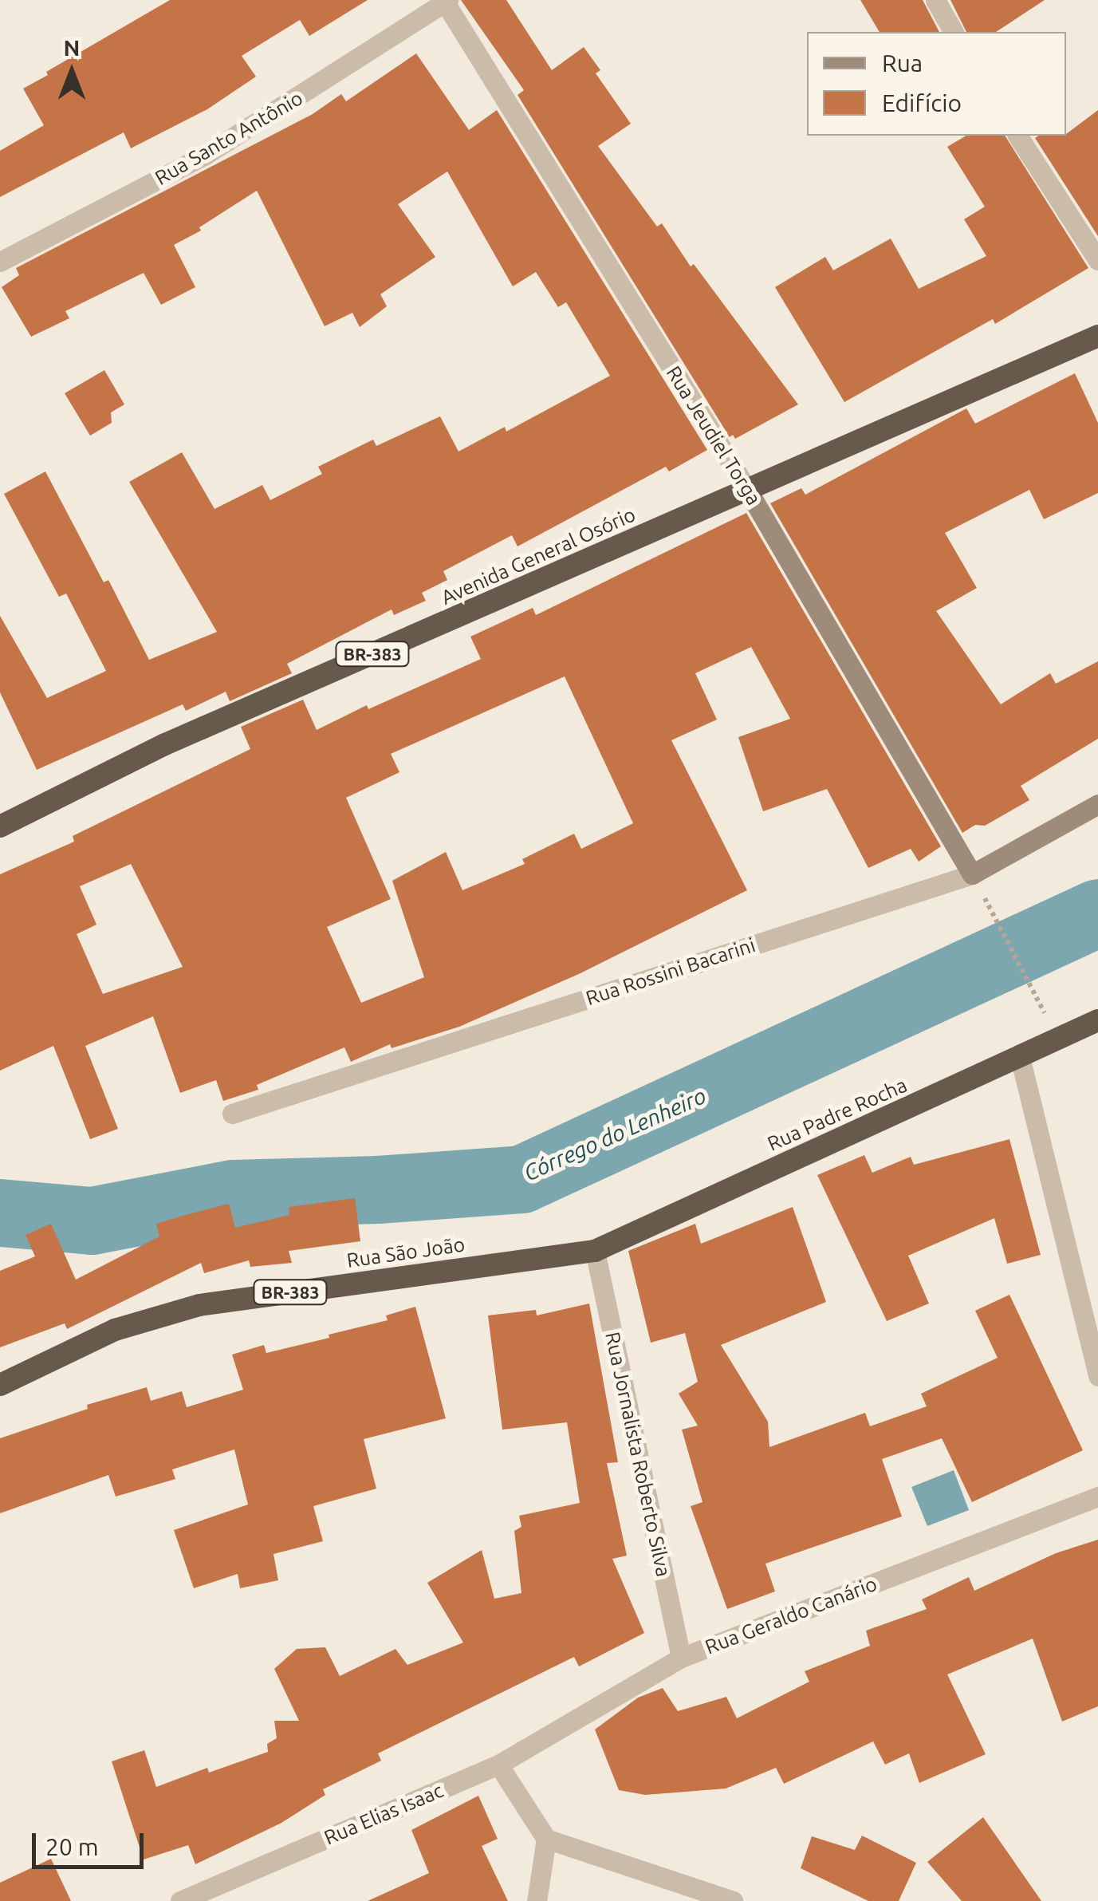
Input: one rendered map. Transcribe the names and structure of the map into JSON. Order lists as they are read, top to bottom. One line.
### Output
{"streets":{"highway":["Avenida General Osório","BR-383","Rua Padre Rocha","Rua São João"],"main road":["Rua Jeudiel Torga","Rua Rossini Bacarini"],"street":["Rua Santo Antônio","Rua Jornalista Roberto Silva","Rua Geraldo Canário","Rua Elias Isaac"]},"crossings":[["Rua Santo Antônio","Rua Jeudiel Torga"],["Rua Jeudiel Torga","Avenida General Osório"],["Rua Jeudiel Torga","Rua Rossini Bacarini"],["Rua Padre Rocha","Rua São João"],["Rua Padre Rocha","Rua Jornalista Roberto Silva"],["Rua São João","Rua Jornalista Roberto Silva"],["Rua Jornalista Roberto Silva","Rua Geraldo Canário"],["Rua Geraldo Canário","Rua Elias Isaac"]],"water":["Córrego do Lenheiro"],"legend":["Rua","Edifício"],"scale_bar":"20 m","north":"top"}
